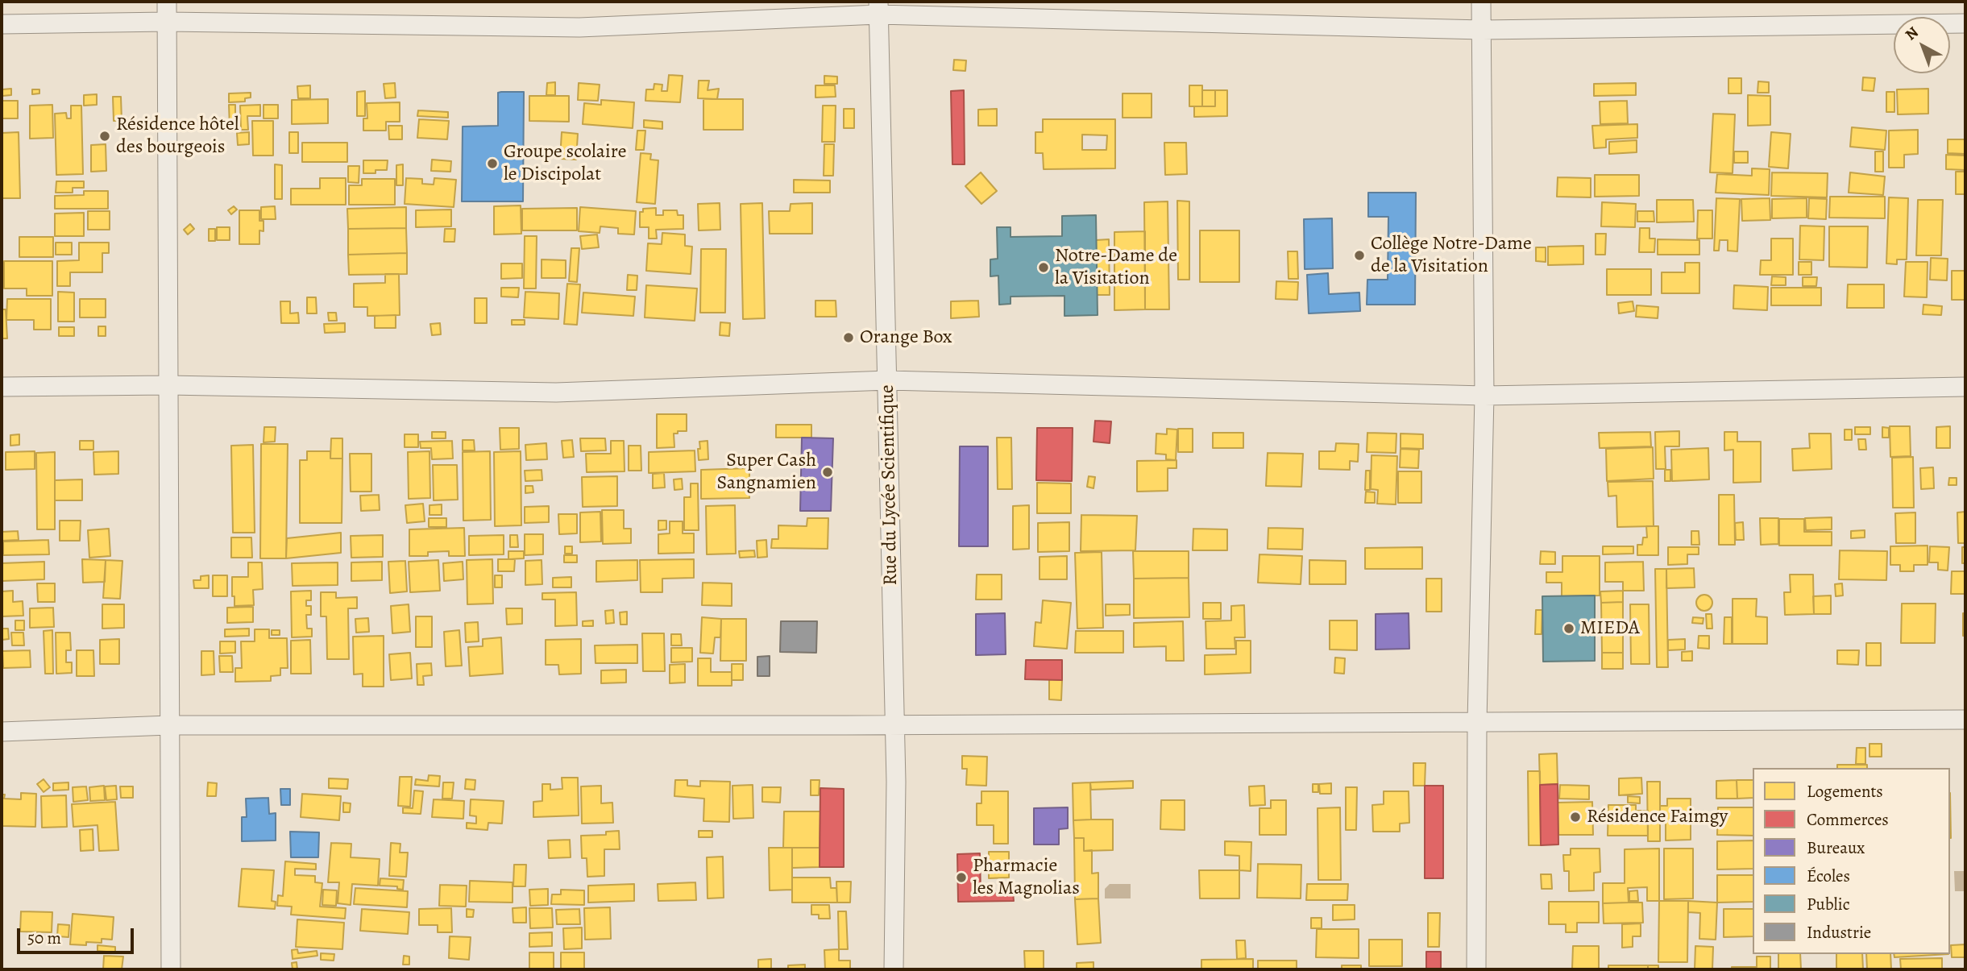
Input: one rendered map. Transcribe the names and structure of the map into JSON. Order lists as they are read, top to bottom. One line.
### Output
{"streets":{"street":["Rue du Lycée Scientifique"]},"places":["Résidence hôtel des bourgeois","Groupe scolaire le Discipolat","Collège Notre-Dame de la Visitation","Notre-Dame de la Visitation","Orange Box","Super Cash Sangnamien","MIEDA","Résidence Faimgy","Pharmacie les Magnolias"],"legend":["Logements","Commerces","Bureaux","Écoles","Public","Industrie"],"scale_bar":"50 m","north":"top left"}
